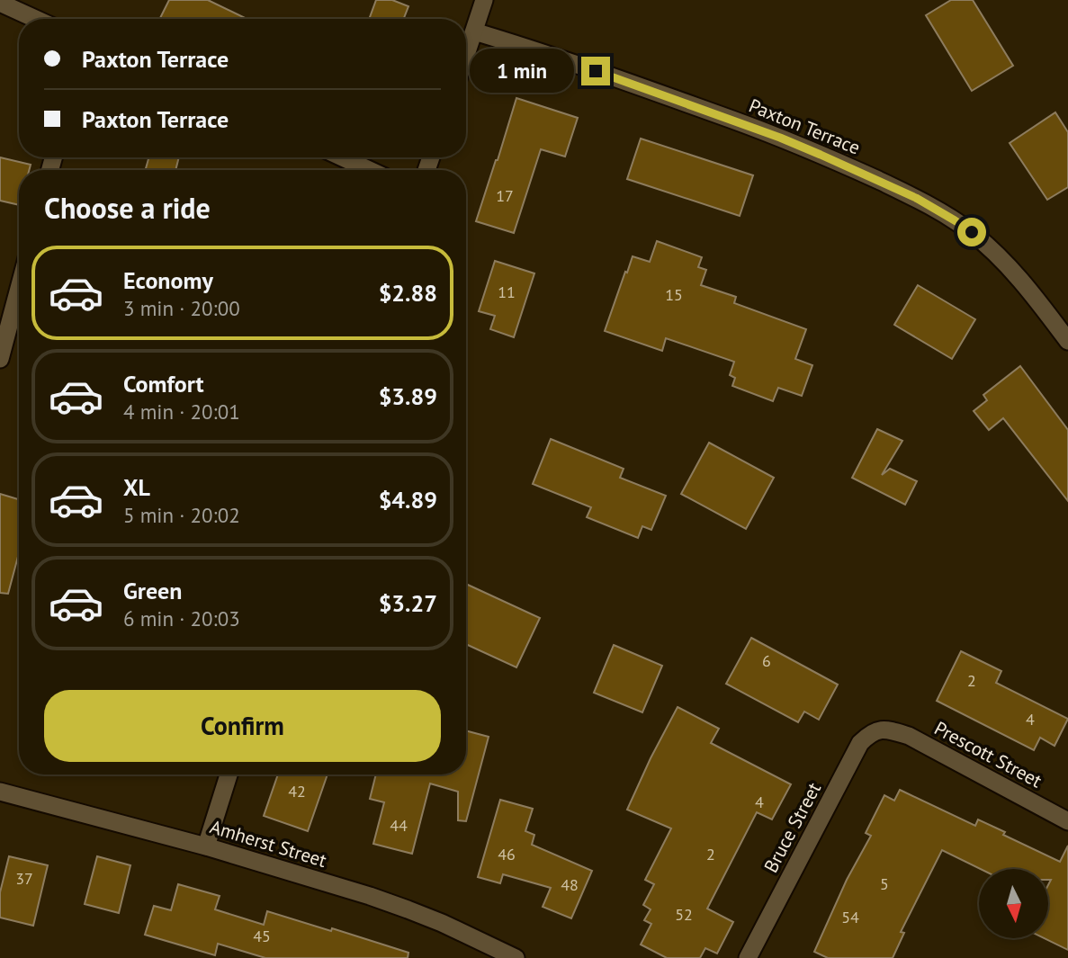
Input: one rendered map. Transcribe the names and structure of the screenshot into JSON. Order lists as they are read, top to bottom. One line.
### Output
{"streets":{"street":["Paxton Terrace","Prescott Street","Bruce Street","Amherst Street"]},"crossings":[["Prescott Street","Bruce Street"]],"house_numbers":["17","11","15","6","2","4","42","4","44","46","2","37","5","48","52","54","45"],"north":"bottom","page":{"banner":["Paxton Terrace","Paxton Terrace"],"bubble":"1 min","heading":"Choose a ride","list":[{"name":"Economy","note":"3 min · 20:00","value":"$2.88"},{"name":"Comfort","note":"4 min · 20:01","value":"$3.89"},{"name":"XL","note":"5 min · 20:02","value":"$4.89"},{"name":"Green","note":"6 min · 20:03","value":"$3.27"}],"buttons":"Confirm"}}
